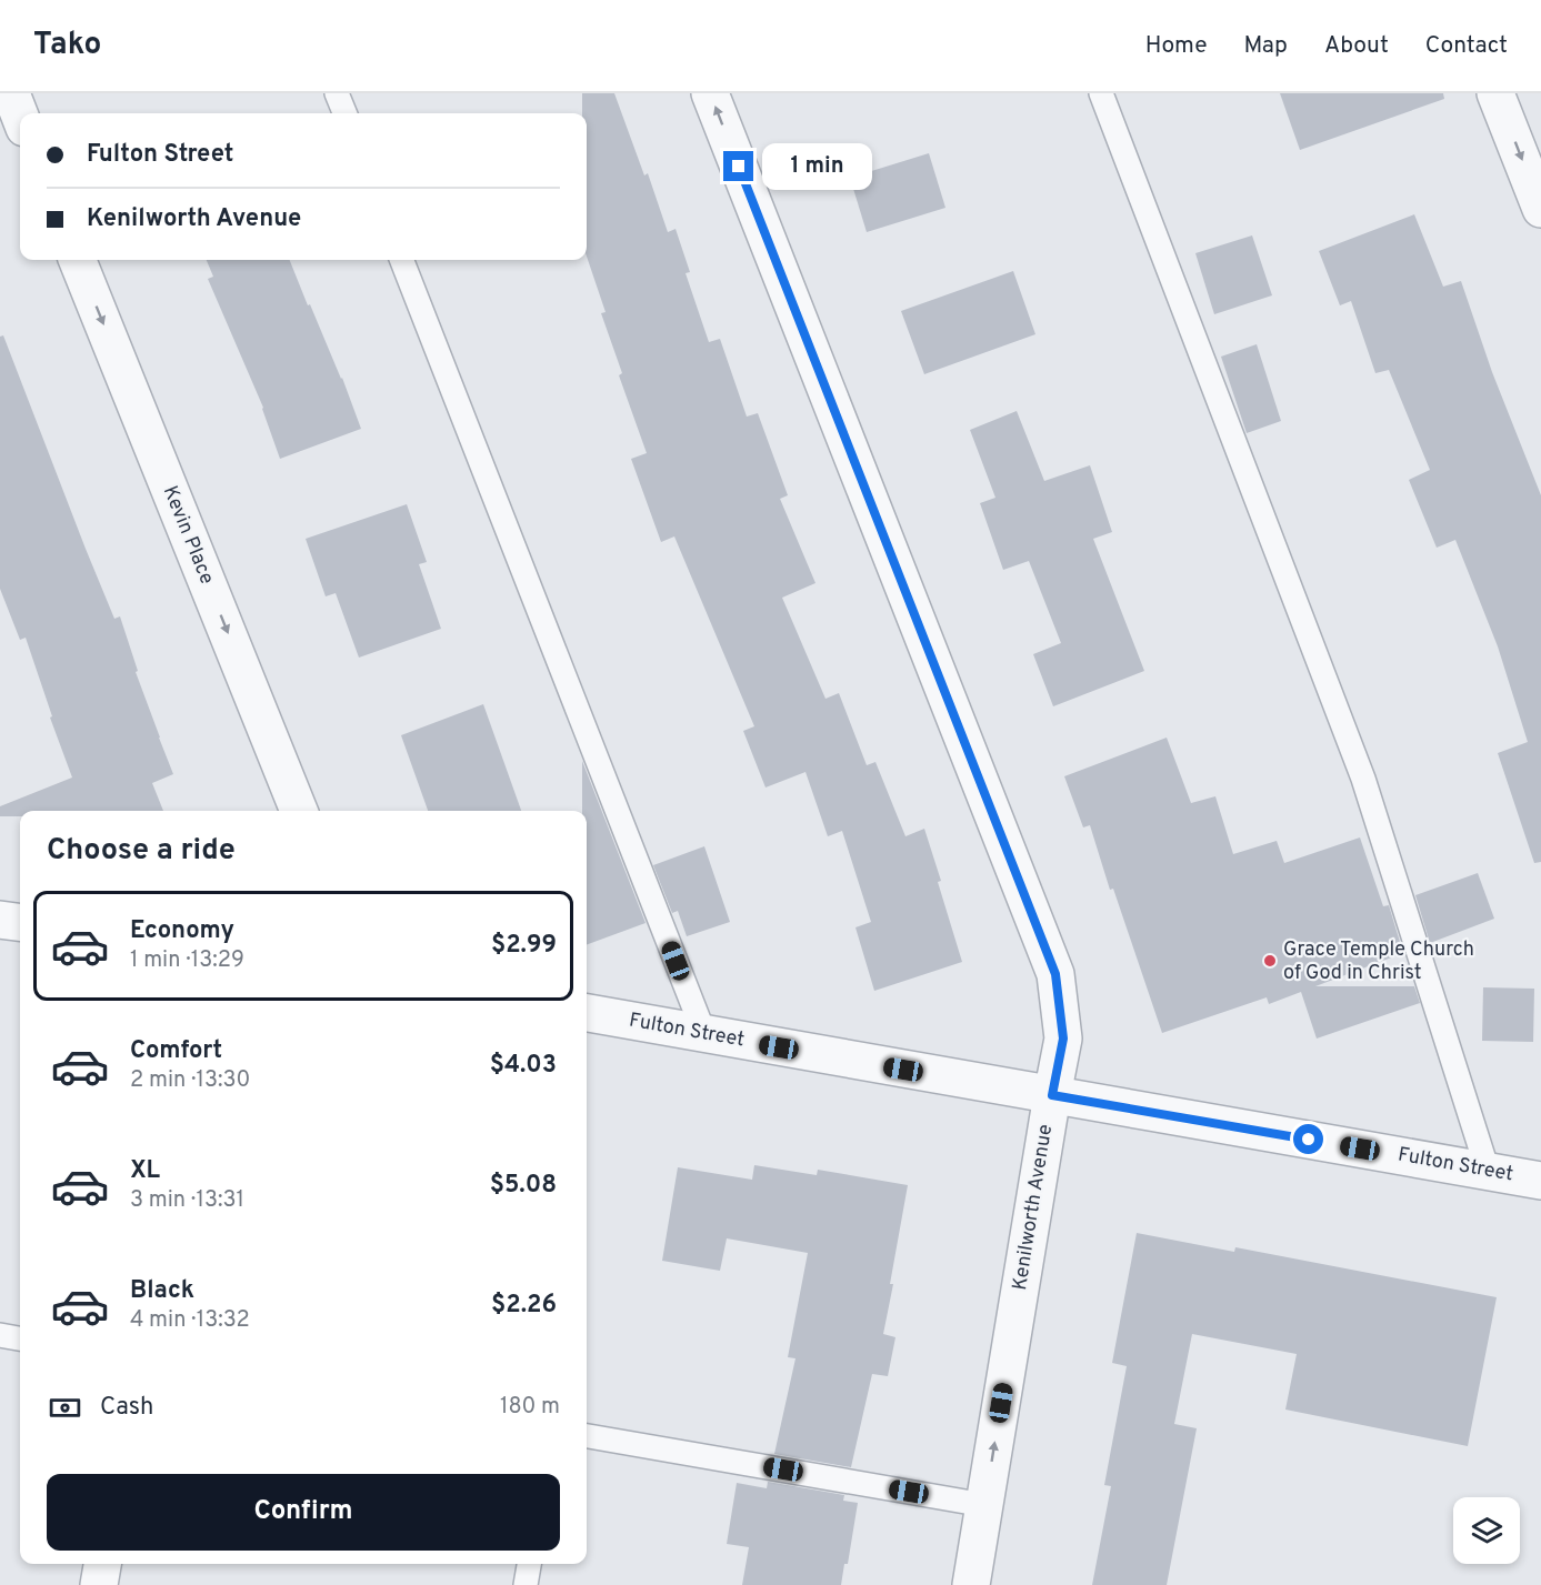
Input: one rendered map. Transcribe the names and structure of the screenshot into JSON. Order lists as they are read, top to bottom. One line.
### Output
{"streets":{"street":["Kevin Place","Fulton Street","Kenilworth Avenue"]},"crossings":[["Fulton Street","Kenilworth Avenue"]],"one_way":["Kevin Place","Kenilworth Avenue"],"places":["Grace Temple Church of God in Christ"],"page":{"header":"Tako","nav":["Home","Map","About","Contact"],"banner":["Fulton Street","Kenilworth Avenue"],"bubble":"1 min","heading":"Choose a ride","list":[{"name":"Economy","note":"1 min · 13:29","value":"$2.99"},{"name":"Comfort","note":"2 min · 13:30","value":"$4.03"},{"name":"XL","note":"3 min · 13:31","value":"$5.08"},{"name":"Black","note":"4 min · 13:32","value":"$2.26"}],"pay":["Cash","180 m"],"buttons":"Confirm"}}
